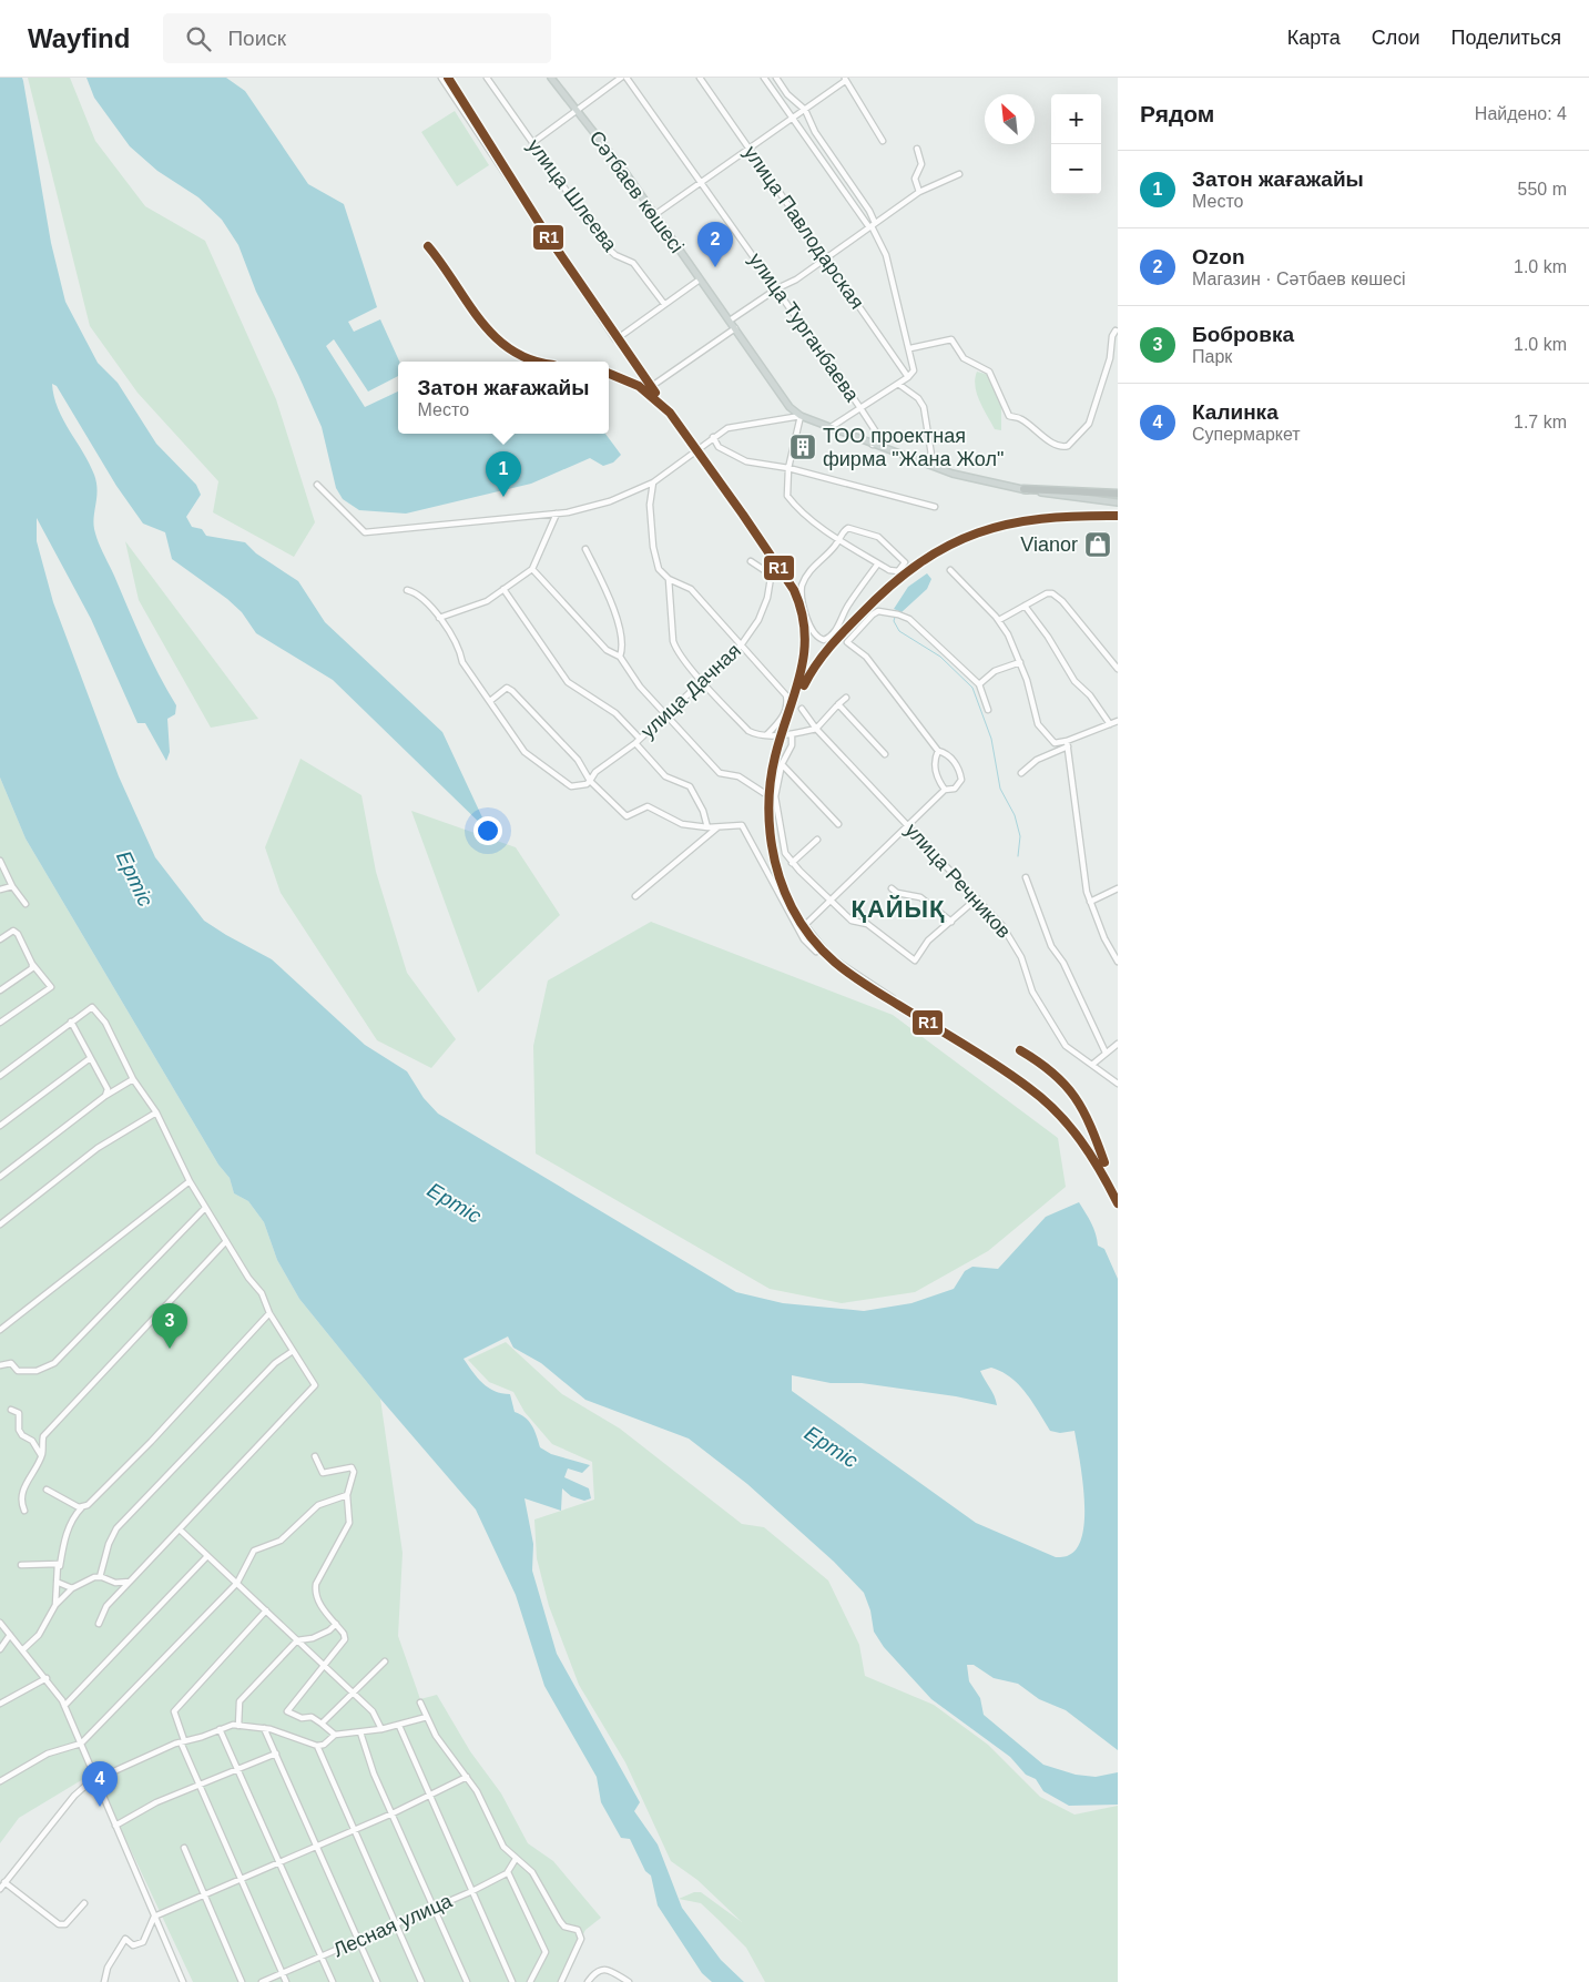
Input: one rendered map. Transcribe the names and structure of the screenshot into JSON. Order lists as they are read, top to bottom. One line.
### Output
{"streets":{"main road":["Сәтбаев көшесі"],"street":["улица Шлеева","улица Павлодарская","улица Турганбаева","улица Дачная","улица Речников","Лесная улица"]},"crossings":[["Сәтбаев көшесі","улица Турганбаева"]],"districts":["ҚАЙЫҚ"],"water":["Ертіс"],"places":{"building":["ТОО проектная фирма \"Жана Жол\""],"shop":["Vianor"]},"lines":["transit line R1"],"north":"top left","page":{"header":"Wayfind","search":"Поиск","nav":["Карта","Слои","Поделиться"],"heading":["Рядом","Найдено: 4"],"map_buttons":["+","−"],"list":[{"mark":"1","name":"Затон жағажайы","note":"Место","value":"550 m"},{"mark":"2","name":"Ozon","note":"Магазин · Сәтбаев көшесі","value":"1.0 km"},{"mark":"3","name":"Бобровка","note":"Парк","value":"1.0 km"},{"mark":"4","name":"Калинка","note":"Супермаркет","value":"1.7 km"}],"pins":["2","1","3","4"],"popup":["Затон жағажайы","Место"]}}
